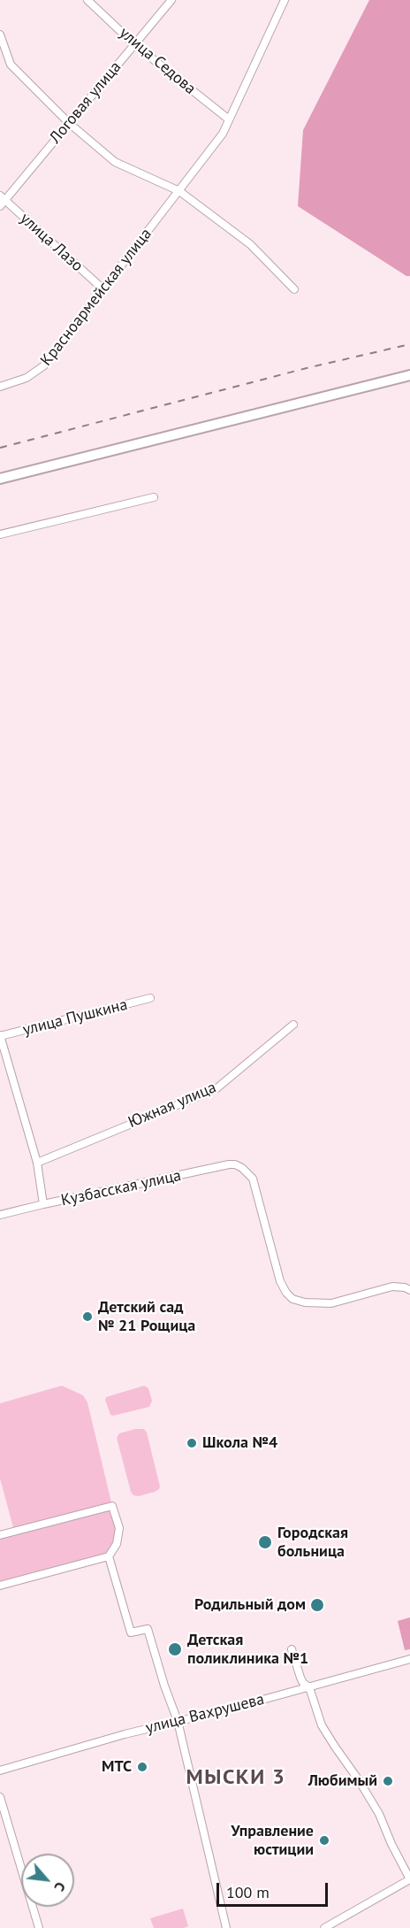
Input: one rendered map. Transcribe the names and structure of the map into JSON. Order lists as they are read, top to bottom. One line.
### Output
{"streets":{"street":["улица Седова","Логовая улица","улица Лазо","Красноармейская улица","улица Пушкина","Южная улица","Кузбасская улица","улица Вахрушева"]},"crossings":[["улица Седова","Логовая улица"],["улица Седова","Красноармейская улица"],["Логовая улица","улица Лазо"],["улица Лазо","Красноармейская улица"],["улица Пушкина","Южная улица"],["улица Пушкина","Кузбасская улица"]],"districts":["МЫСКИ 3"],"places":["Детский сад № 21 Рощица","Школа №4","Городская больница","Родильный дом","Детская поликлиника №1","МТС","Любимый","Управление юстиции"],"scale_bar":"100 m","north":"bottom right"}
